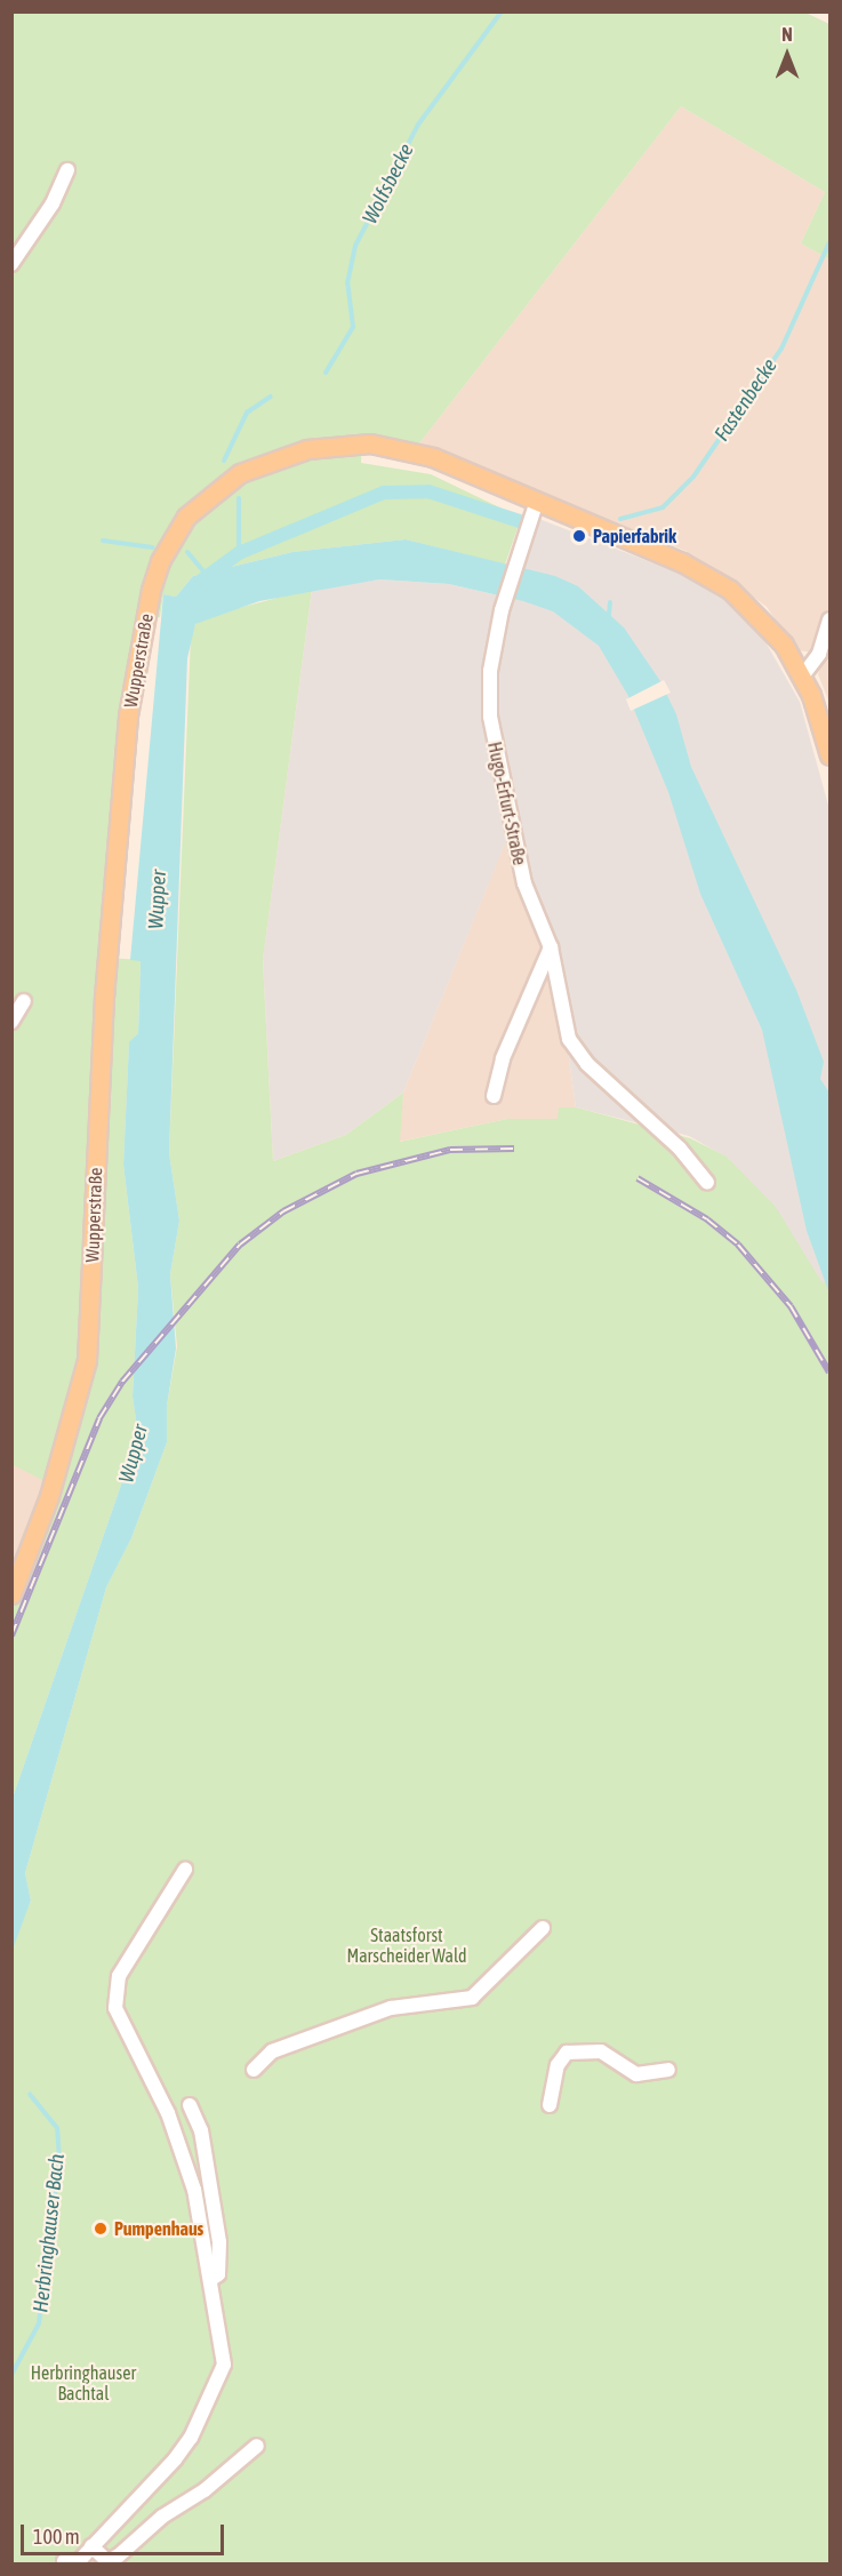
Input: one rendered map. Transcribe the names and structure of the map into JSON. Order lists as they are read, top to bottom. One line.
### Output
{"streets":{"main road":["Wupperstraße"],"street":["Hugo-Erfurt-Straße"]},"crossings":[["Wupperstraße","Hugo-Erfurt-Straße"]],"water":["Wolfsbecke","Fastenbecke","Wupper","Herbringhauser Bach"],"parks":["Staatsforst Marscheider Wald","Herbringhauser Bachtal"],"places":["Papierfabrik","Pumpenhaus"],"scale_bar":"100 m","north":"top"}
